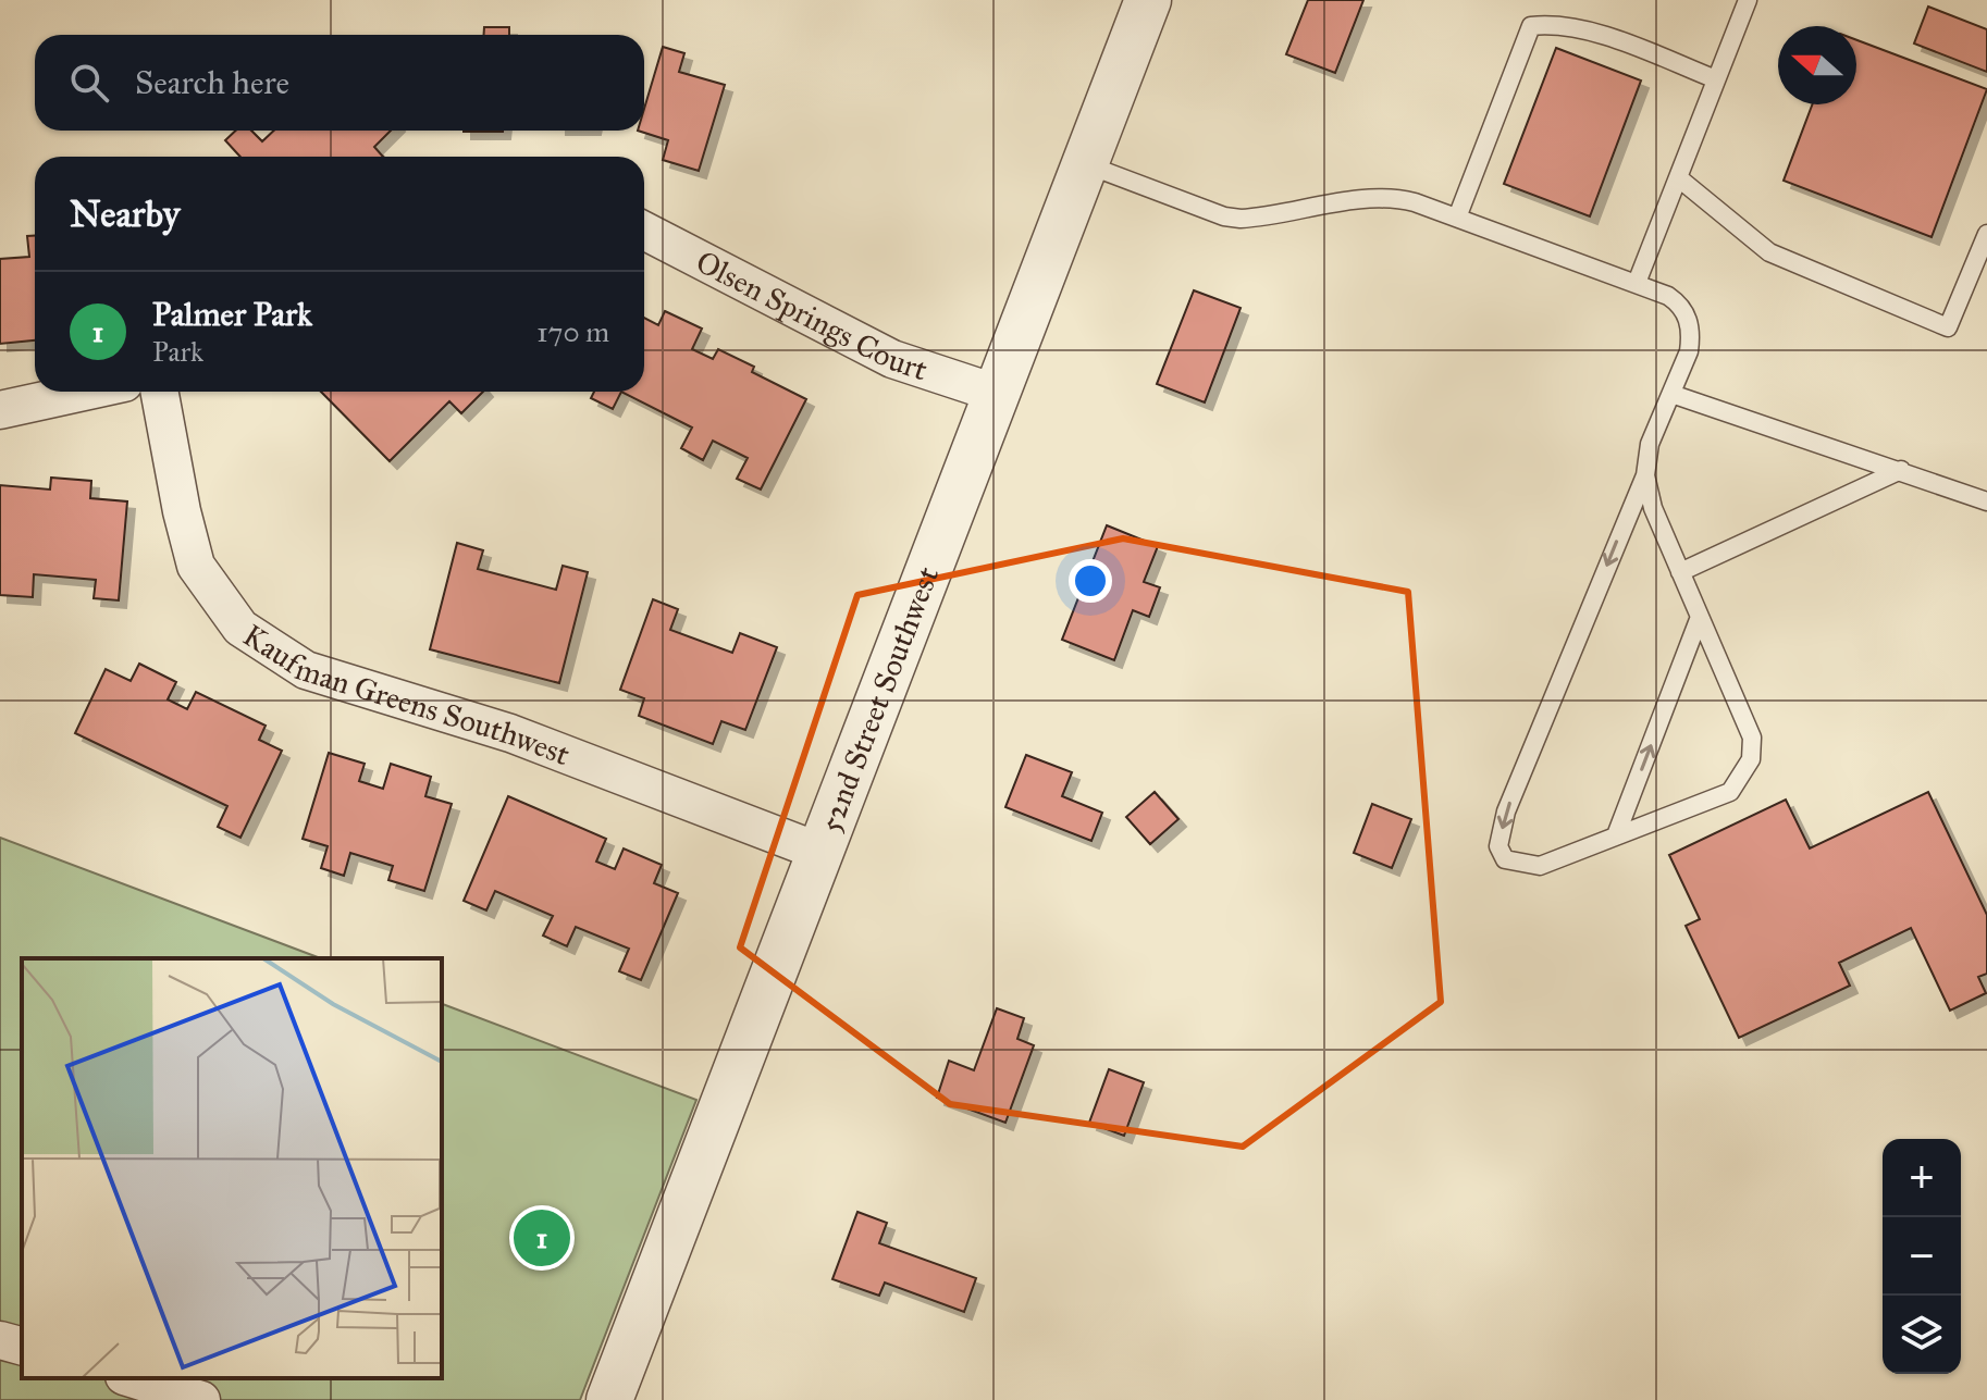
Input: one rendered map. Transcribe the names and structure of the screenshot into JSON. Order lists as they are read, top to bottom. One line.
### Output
{"streets":{"street":["Olsen Springs Court","Kaufman Greens Southwest","52nd Street Southwest"]},"crossings":[["Olsen Springs Court","52nd Street Southwest"],["Kaufman Greens Southwest","52nd Street Southwest"]],"north":"left","page":{"search":"Search here","heading":"Nearby","list":[{"mark":"1","name":"Palmer Park","note":"Park","value":"170 m"}],"map_buttons":["+","−"],"pins":"1"}}
